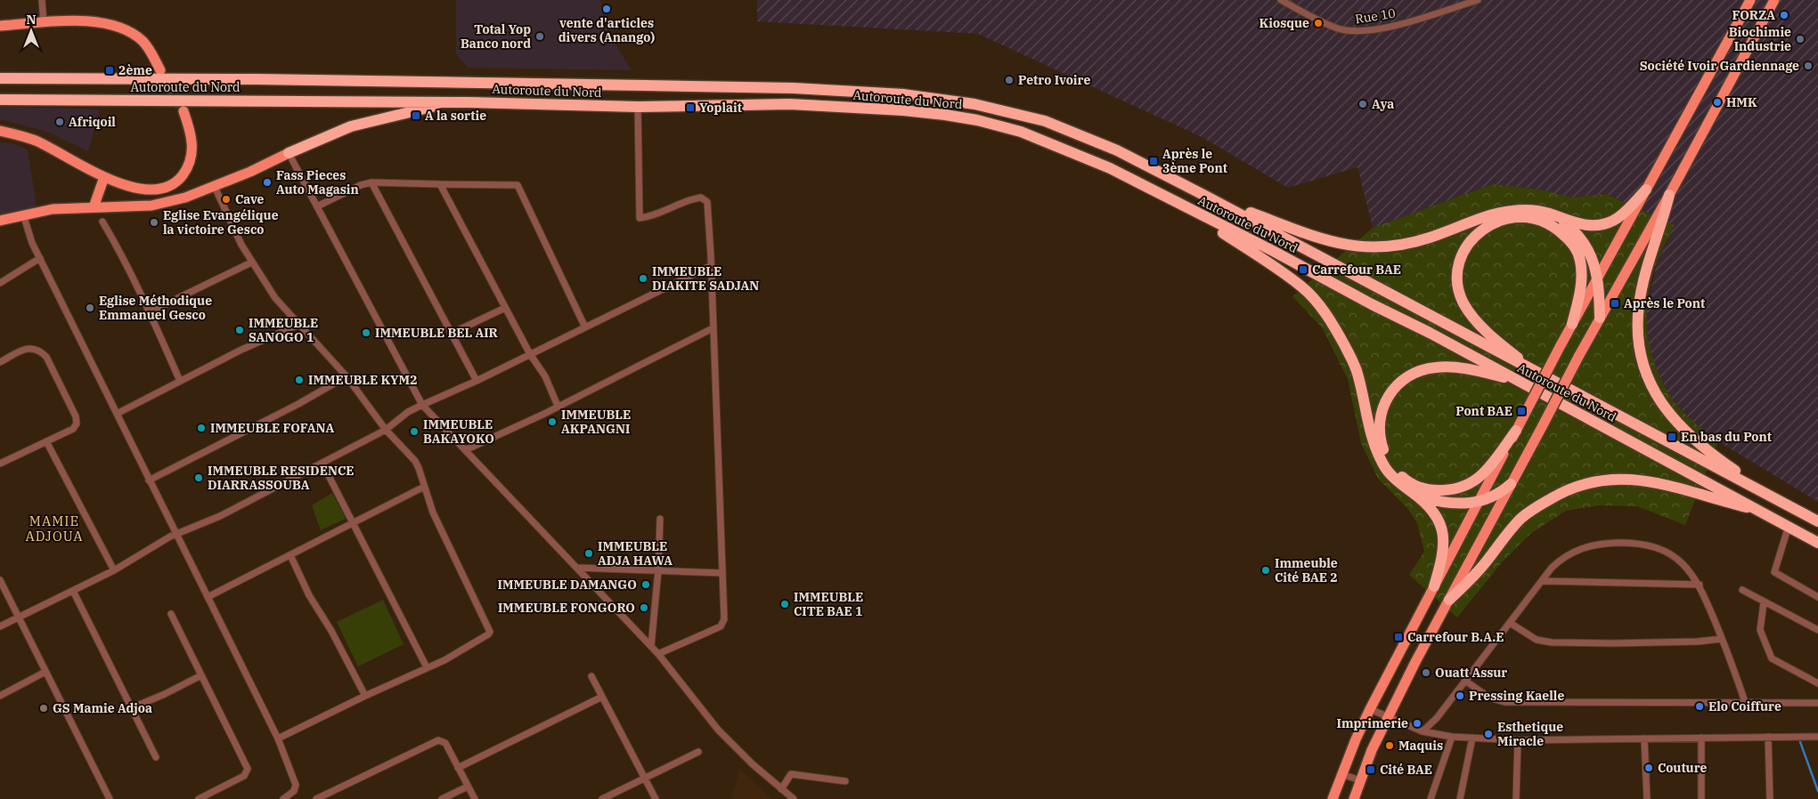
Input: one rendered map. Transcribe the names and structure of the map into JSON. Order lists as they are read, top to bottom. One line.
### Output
{"streets":{"highway":["Autoroute du Nord"],"street":["Rue 10"]},"districts":["MAMIE ADJOUA"],"places":{"other":["vente d'articles divers (Anango)","FORZA","Kiosque","Total Yop Banco nord","Biochimie Industrie","Société Ivoir Gardiennage","Petro Ivoire","HMK","Aya","Afriqoil","Fass Pieces Auto Magasin","Cave","Eglise Evangélique la victoire Gesco","IMMEUBLE DIAKITE SADJAN","Eglise Méthodique Emmanuel Gesco","IMMEUBLE SANOGO 1","IMMEUBLE BEL AIR","IMMEUBLE KYM2","IMMEUBLE AKPANGNI","IMMEUBLE FOFANA","IMMEUBLE BAKAYOKO","IMMEUBLE RESIDENCE DIARRASSOUBA","IMMEUBLE ADJA HAWA","Immeuble Cité BAE 2","IMMEUBLE DAMANGO","IMMEUBLE CITE BAE 1","IMMEUBLE FONGORO","Ouatt Assur","Pressing Kaelle","Elo Coiffure","GS Mamie Adjoa","Imprimerie","Esthetique Miracle","Maquis","Couture"],"transit":["2ème","Yoplait","A la sortie","Après le 3ème Pont","Carrefour BAE","Après le Pont","Pont BAE","En bas du Pont","Carrefour B.A.E","Cité BAE"]},"north":"top"}
